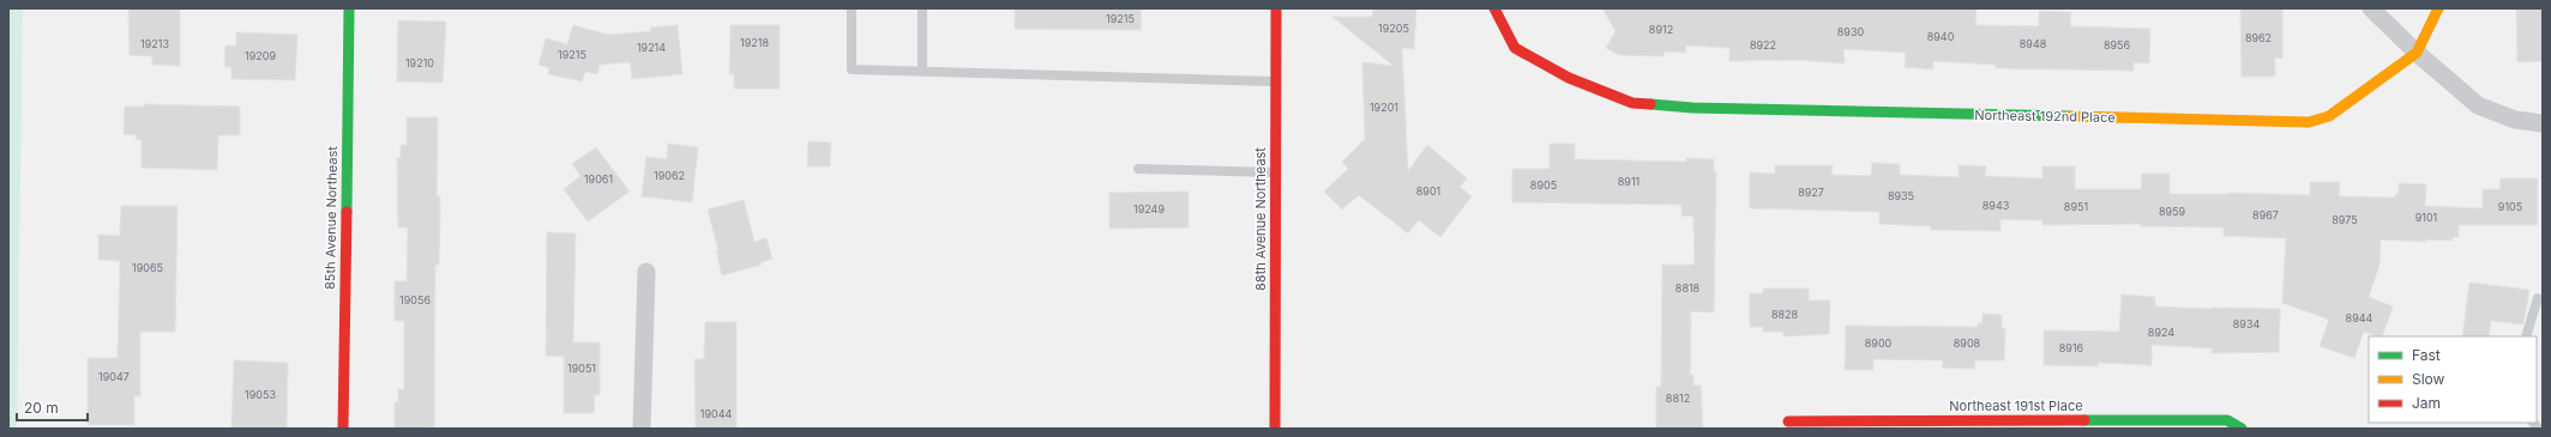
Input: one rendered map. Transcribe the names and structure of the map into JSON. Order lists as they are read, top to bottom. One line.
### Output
{"streets":{"street":["Northeast 192nd Place","85th Avenue Northeast","88th Avenue Northeast","Northeast 191st Place"]},"house_numbers":["19215","19205","8912","8930","8940","8962","19218","19213","8948","8922","8956","19214","19215","19209","19210","19201","19062","19061","8911","8905","8901","8927","8935","8943","8951","9105","19249","8959","8967","9101","8975","19065","8818","19056","8828","8944","8934","8924","8900","8908","8916","19051","19047","19053","8812","19044"],"legend":["Fast","Slow","Jam"],"scale_bar":"20 m"}
